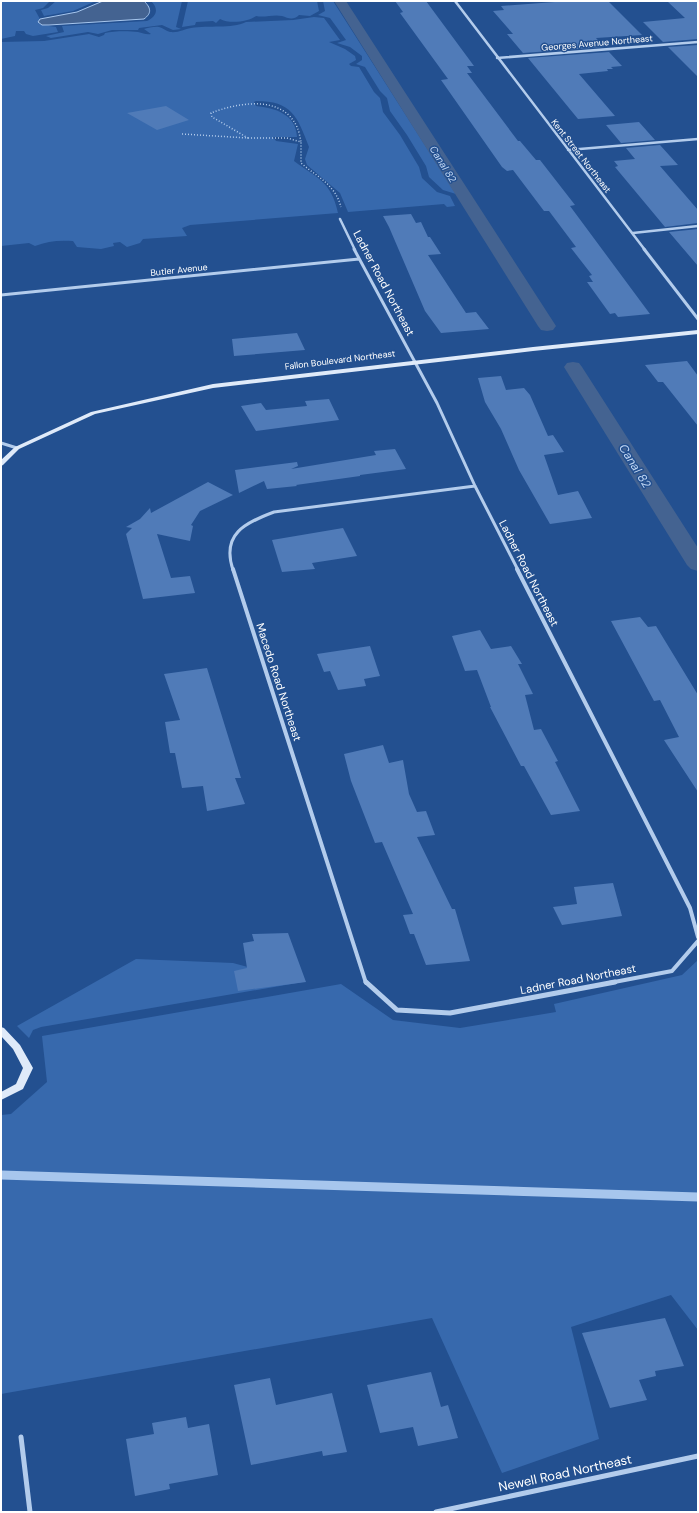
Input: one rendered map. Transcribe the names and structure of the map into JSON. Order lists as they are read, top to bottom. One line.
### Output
{"streets":{"street":["Georges Avenue Northeast","Kent Street Northeast","Butler Avenue","Ladner Road Northeast","Fallon Boulevard Northeast","Macedo Road Northeast","Newell Road Northeast"]},"crossings":[["Georges Avenue Northeast","Kent Street Northeast"],["Butler Avenue","Ladner Road Northeast"],["Ladner Road Northeast","Fallon Boulevard Northeast"],["Ladner Road Northeast","Macedo Road Northeast"]],"water":["Canal 82"]}
